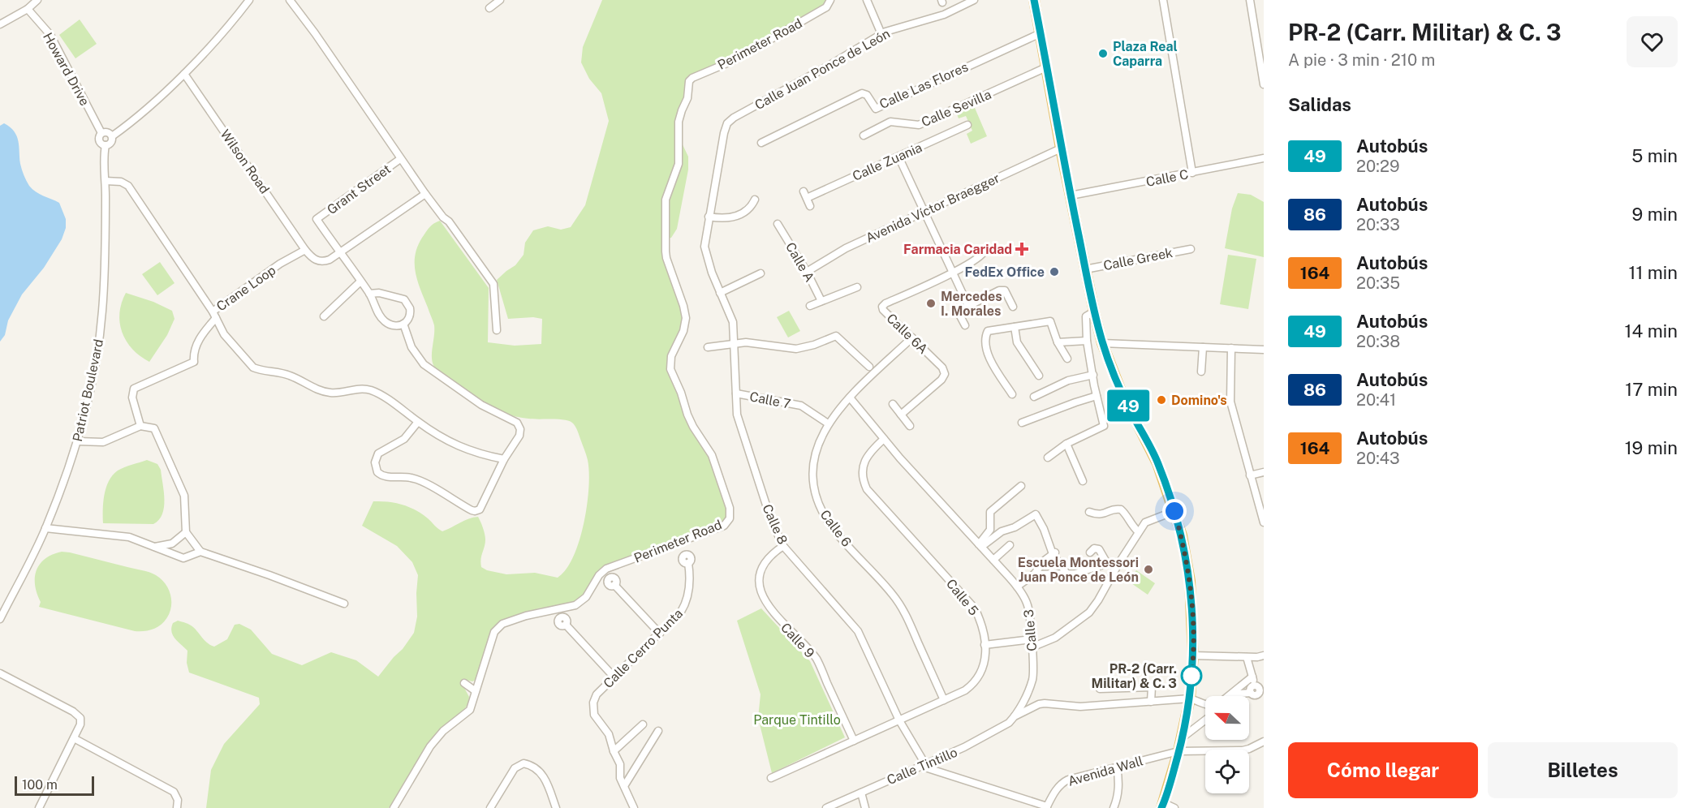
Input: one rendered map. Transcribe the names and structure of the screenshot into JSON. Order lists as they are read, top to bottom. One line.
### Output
{"streets":{"street":["Perimeter Road","Howard Drive","Calle Juan Ponce de León","Calle Las Flores","Calle Sevilla","Wilson Road","Calle Zuania","Calle C","Grant Street","Avenida Víctor Braegger","Calle Greek","Calle A","Crane Loop","Calle 6A","Patriot Boulevard","Calle 7","Calle 8","Calle 6","Calle 5","Calle 3","Calle 9","Calle Cerro Punta","Calle Tintillo","Avenida Wall"]},"crossings":[["Howard Drive","Patriot Boulevard"],["Calle Juan Ponce de León","Calle 8"],["Wilson Road","Crane Loop"],["Avenida Víctor Braegger","Calle A"],["Crane Loop","Patriot Boulevard"],["Calle 6A","Calle 6"],["Calle 7","Calle 8"],["Calle 7","Calle 6"],["Calle 8","Calle 5"],["Calle 8","Calle 9"],["Calle 8","Calle Tintillo"],["Calle 6","Calle 5"],["Calle 6","Calle 3"],["Calle 5","Calle 3"],["Calle 5","Calle 9"],["Calle 3","Calle Tintillo"]],"parks":["Parque Tintillo"],"places":{"other":["Plaza Real Caparra","FedEx Office","Mercedes I. Morales","Domino's","Escuela Montessori Juan Ponce de León","PR-2 (Carr. Militar) & C. 3"],"health":["Farmacia Caridad"]},"lines":["bus line 49"],"scale_bar":"100 m","north":"left","page":{"on_map":"49","heading":[["PR-2 (Carr. Militar) & C. 3","A pie · 3 min · 210 m"],"Salidas"],"list":[{"mark":"49","name":"Autobús","note":"20:29","value":"5 min"},{"mark":"86","name":"Autobús","note":"20:33","value":"9 min"},{"mark":"164","name":"Autobús","note":"20:35","value":"11 min"},{"mark":"49","name":"Autobús","note":"20:38","value":"14 min"},{"mark":"86","name":"Autobús","note":"20:41","value":"17 min"},{"mark":"164","name":"Autobús","note":"20:43","value":"19 min"}],"buttons":["Cómo llegar","Billetes"],"scale":"100 m"}}
